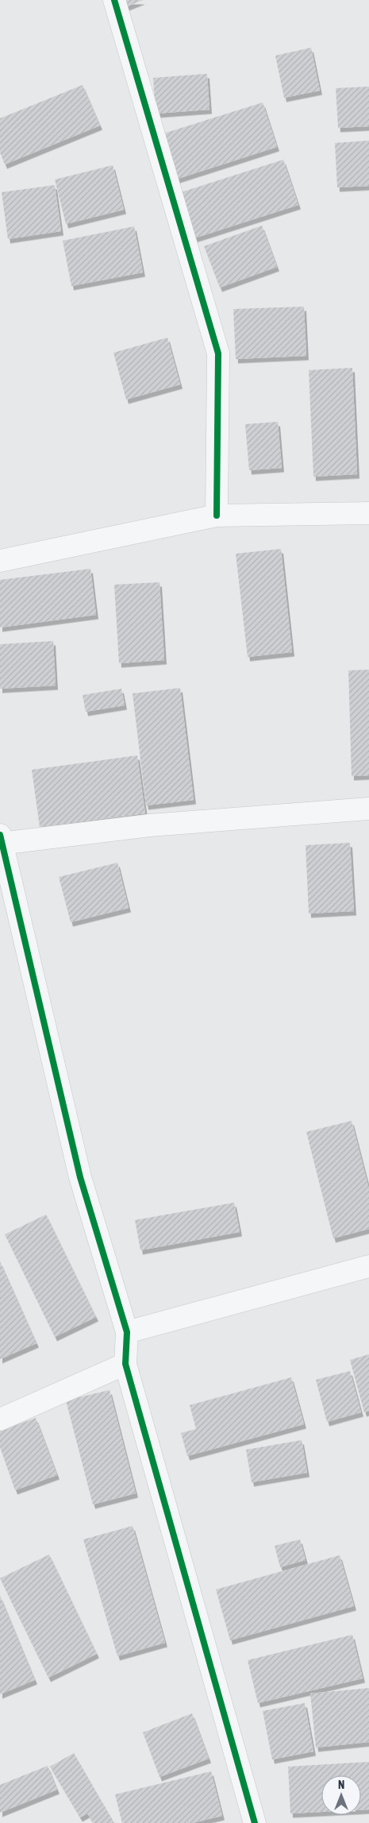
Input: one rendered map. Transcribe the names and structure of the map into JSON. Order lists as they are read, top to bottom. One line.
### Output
{"north":"top"}
